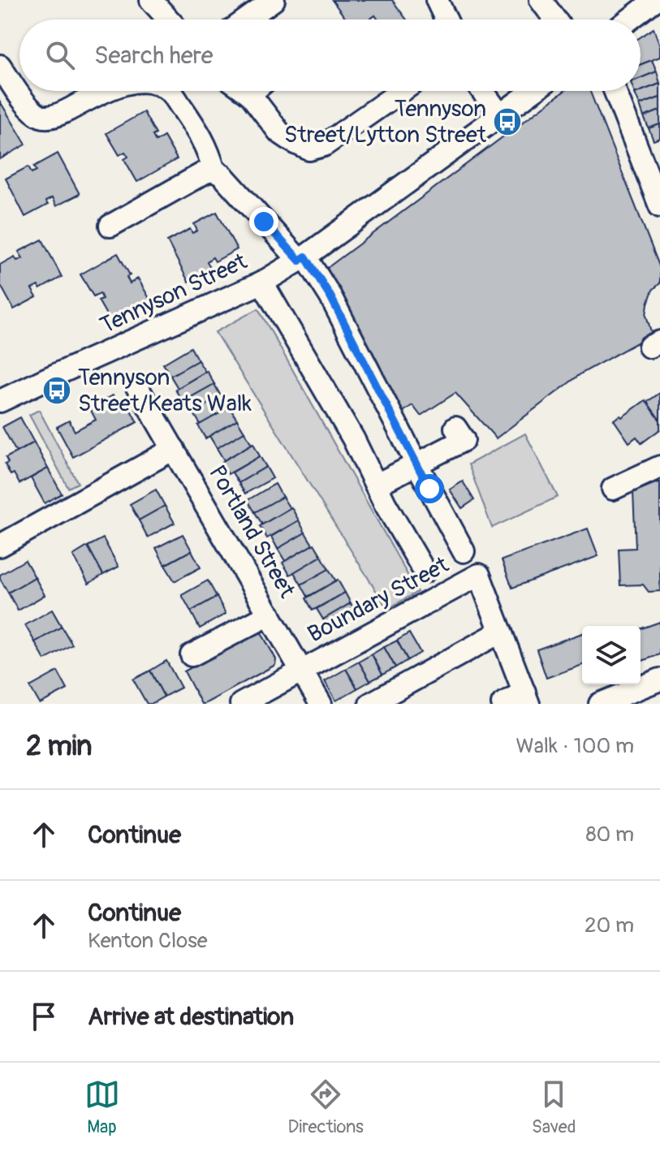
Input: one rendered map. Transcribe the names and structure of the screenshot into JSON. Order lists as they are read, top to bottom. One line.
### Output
{"streets":{"street":["Tennyson Street","Portland Street","Boundary Street"]},"crossings":[["Portland Street","Boundary Street"]],"places":{"bus stop":["Tennyson Street/Lytton Street","Tennyson Street/Keats Walk"]},"page":{"search":"Search here","heading":["2 min","Walk · 100 m"],"list":[["Continue","80 m"],["Continue","Kenton Close","20 m"],"Arrive at destination"],"nav":["Map","Directions","Saved"]}}
